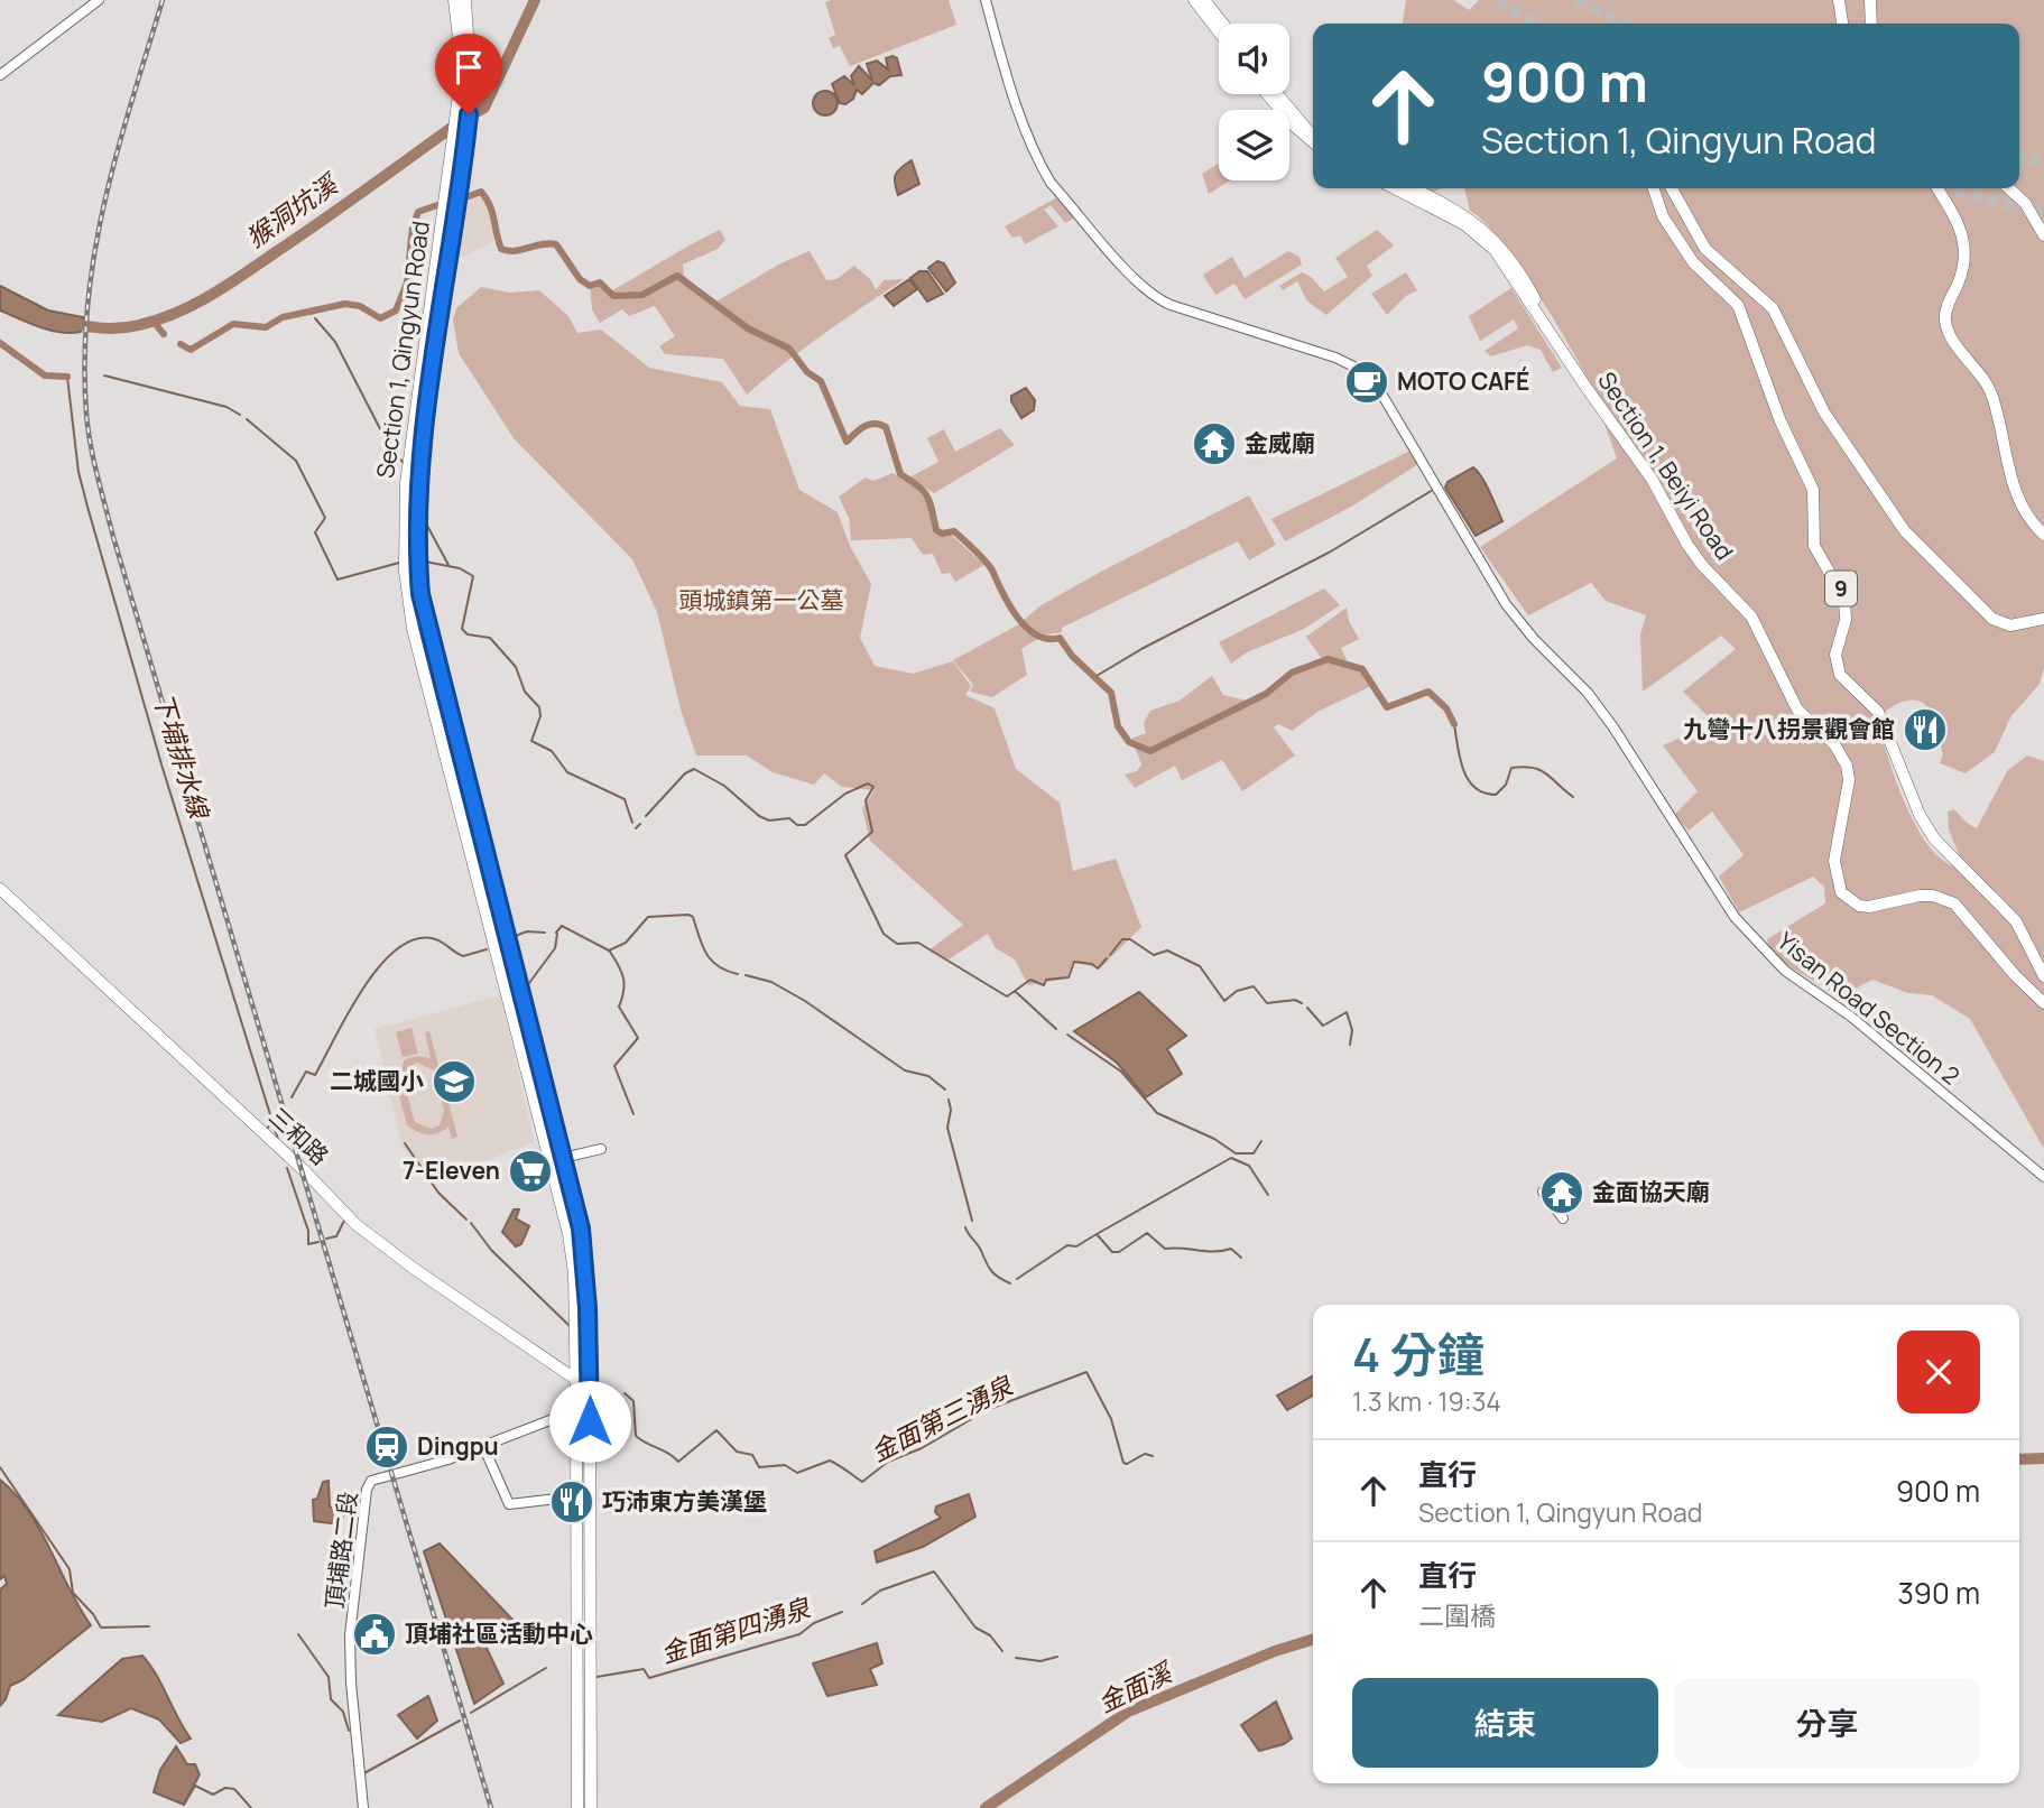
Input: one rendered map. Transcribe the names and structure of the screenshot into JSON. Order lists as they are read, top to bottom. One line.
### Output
{"streets":{"main road":["Section 1, Qingyun Road","Section 1, Beiyi Road","9","三和路"],"street":["Yisan Road Section 2","頂埔路二段"]},"water":["猴洞坑溪","下埔排水線","金面第三湧泉","金面第四湧泉","金面溪"],"parks":["頭城鎮第一公墓"],"places":{"cafe":["MOTO CAFÉ"],"temple":["金威廟","金面協天廟"],"restaurant":["九彎十八拐景觀會館","巧沛東方美漢堡"],"school or university":["二城國小"],"supermarket":["7-Eleven"],"station":["Dingpu"],"public building":["頂埔社區活動中心"]},"page":{"turn":["900 m","Section 1, Qingyun Road"],"heading":["4 分鐘","1.3 km · 19:34"],"list":[{"name":"直行","note":"Section 1, Qingyun Road","value":"900 m"},{"name":"直行","note":"二圍橋","value":"390 m"}],"buttons":["結束","分享"]}}
